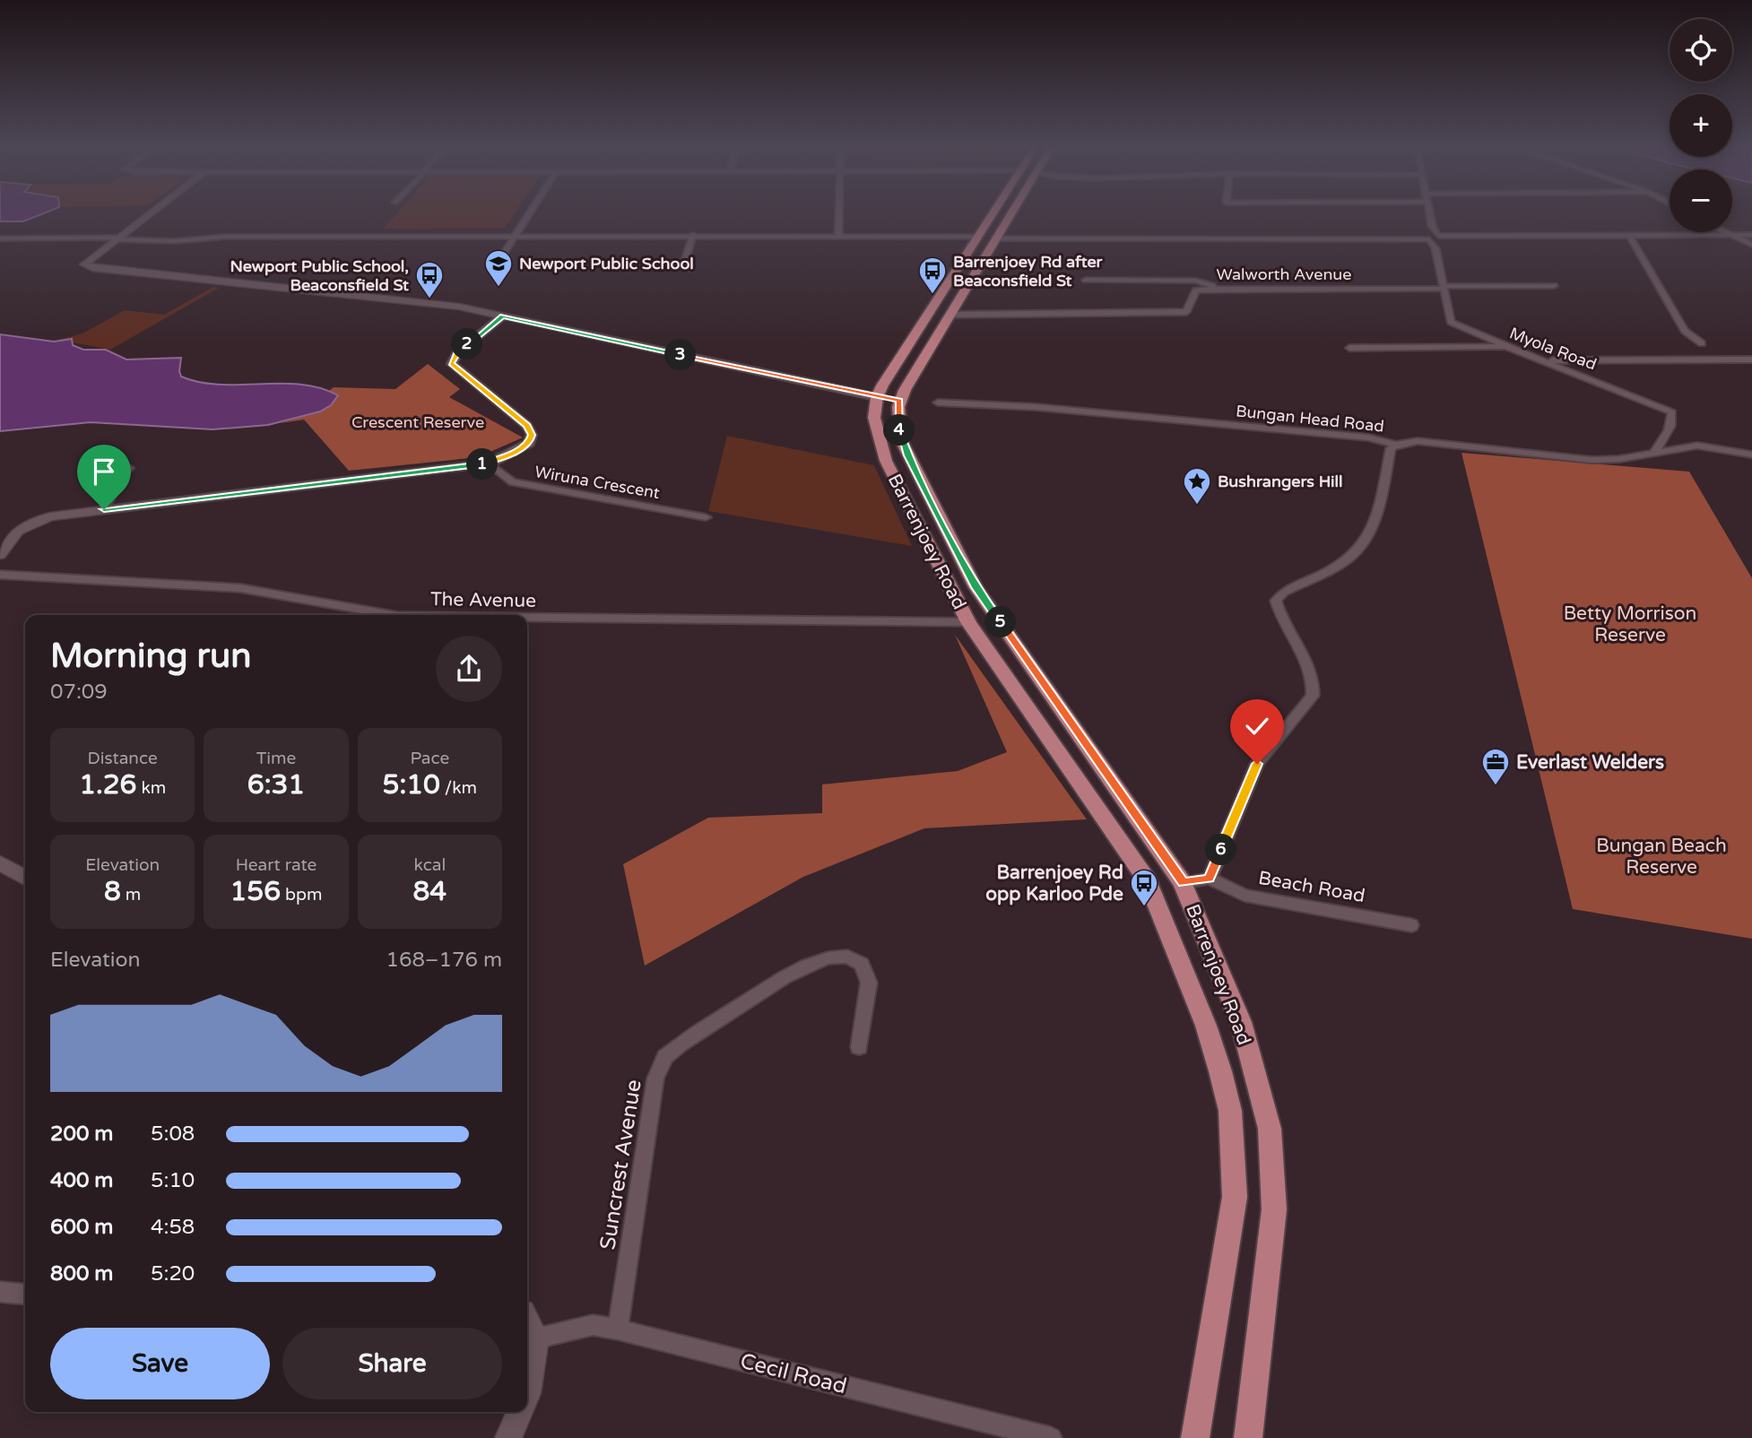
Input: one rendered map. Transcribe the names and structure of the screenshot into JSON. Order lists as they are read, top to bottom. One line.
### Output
{"streets":{"main road":["Barrenjoey Road"],"street":["Walworth Avenue","Myola Road","Bungan Head Road","Wiruna Crescent","The Avenue","Beach Road","Suncrest Avenue","Cecil Road"]},"crossings":[["Walworth Avenue","Myola Road"],["Myola Road","Bungan Head Road"],["Barrenjoey Road","The Avenue"],["Suncrest Avenue","Cecil Road"]],"parks":["Crescent Reserve","Betty Morrison Reserve","Bungan Beach Reserve"],"places":{"school or university":["Newport Public School"],"bus stop":["Barrenjoey Rd after Beaconsfield St","Newport Public School, Beaconsfield St","Barrenjoey Rd opp Karloo Pde"],"place":["Bushrangers Hill"],"office":["Everlast Welders"]},"page":{"map_buttons":["+","−"],"pins":["2","3","4","1","5","6"],"heading":["Morning run","07:09"],"stats":[["Distance","1.26 km"],["Time","6:31"],["Pace","5:10 /km"],["Elevation","8 m"],["Heart rate","156 bpm"],["kcal","84"]],"chart":["Elevation","168–176 m"],"list":[{"name":"200 m","note":"5:08"},{"name":"400 m","note":"5:10"},{"name":"600 m","note":"4:58"},{"name":"800 m","note":"5:20"}],"buttons":["Save","Share"]}}
